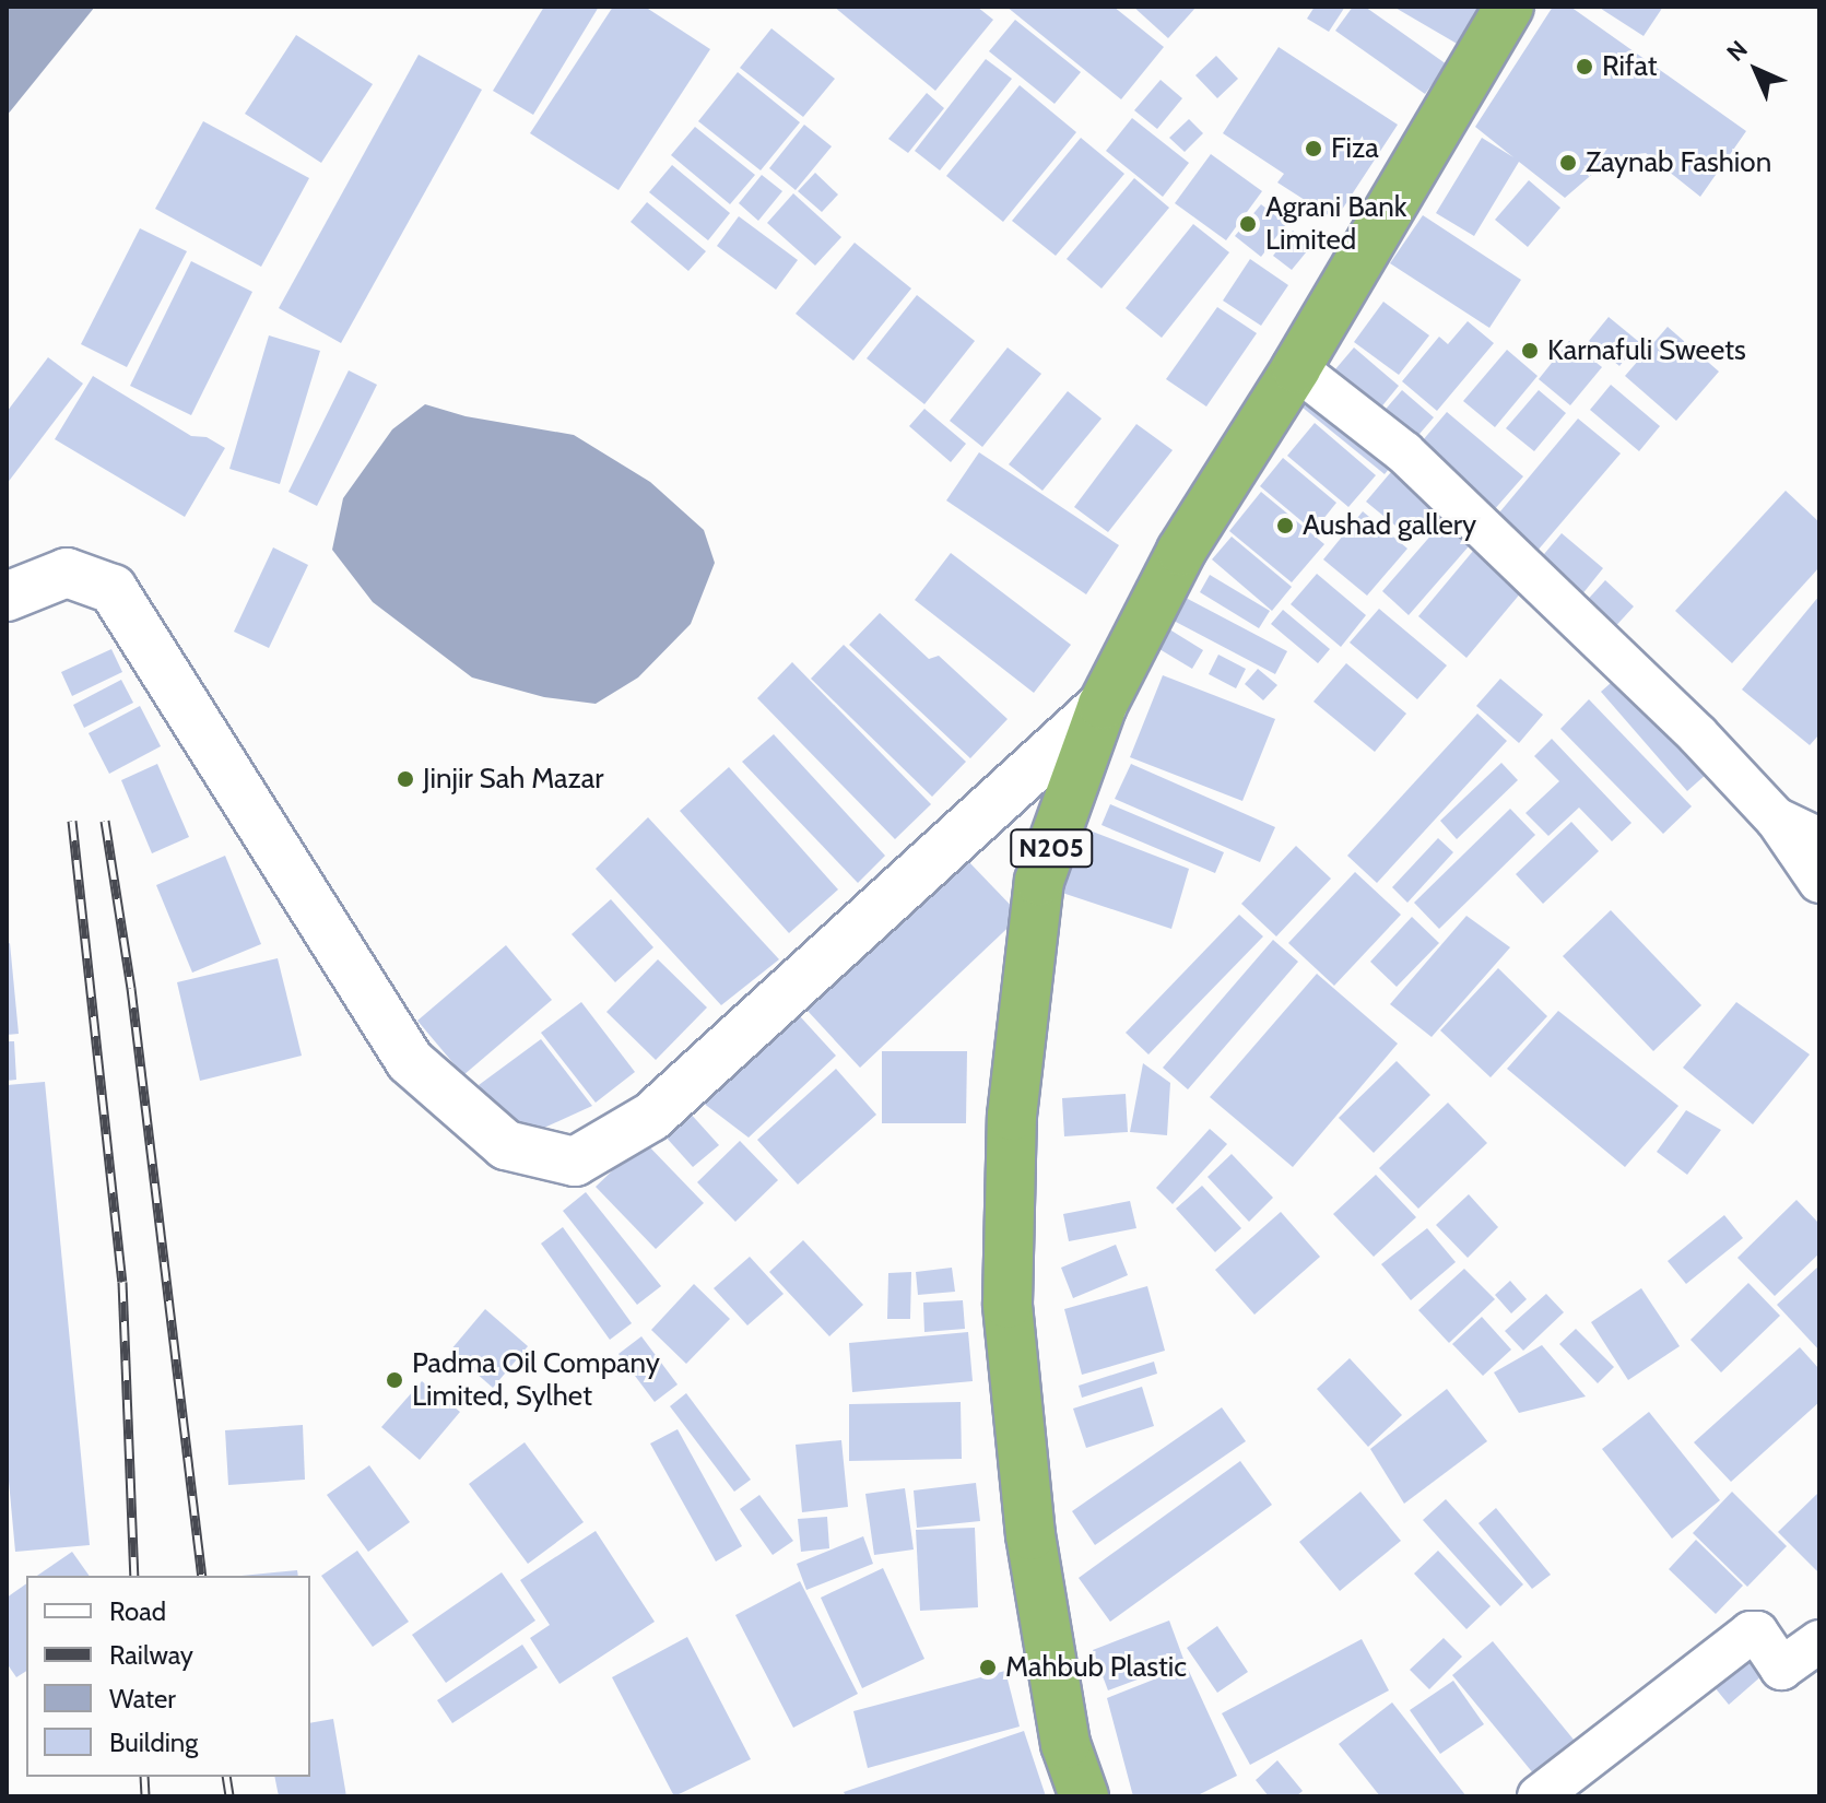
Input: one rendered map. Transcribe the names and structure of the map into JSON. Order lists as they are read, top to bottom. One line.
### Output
{"streets":{"highway":["N205"]},"places":["Rifat","Fiza","Zaynab Fashion","Agrani Bank Limited","Karnafuli Sweets","Aushad gallery","Jinjir Sah Mazar","Padma Oil Company Limited, Sylhet","Mahbub Plastic"],"legend":["Road","Railway","Water","Building"],"north":"top left"}
